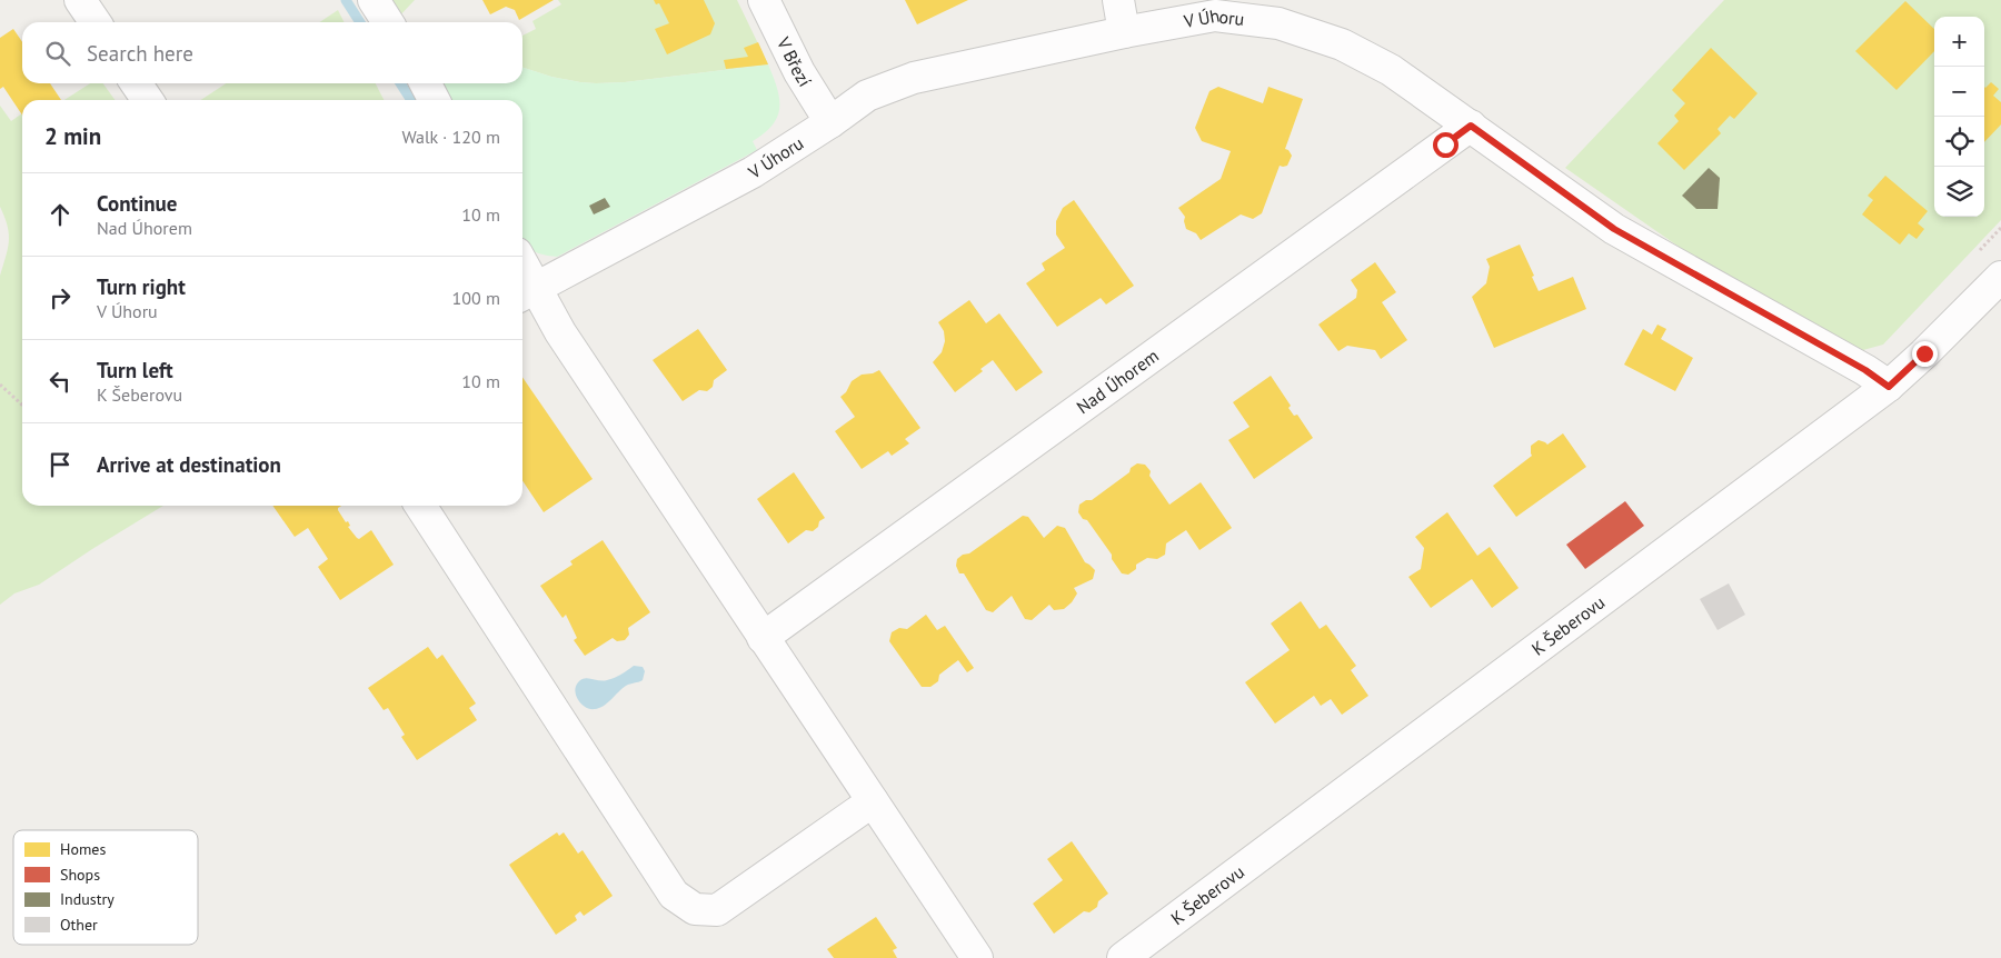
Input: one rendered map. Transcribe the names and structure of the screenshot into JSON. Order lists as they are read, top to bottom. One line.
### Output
{"streets":{"street":["V Úhoru","V Březí","Nad Úhorem","K Šeberovu"]},"crossings":[["V Úhoru","V Březí"],["V Úhoru","Nad Úhorem"],["V Úhoru","K Šeberovu"]],"legend":["Homes","Shops","Industry","Other"],"page":{"map_buttons":["+","−"],"search":"Search here","heading":["2 min","Walk · 120 m"],"list":[["Continue","Nad Úhorem","10 m"],["Turn right","V Úhoru","100 m"],["Turn left","K Šeberovu","10 m"],"Arrive at destination"]}}
